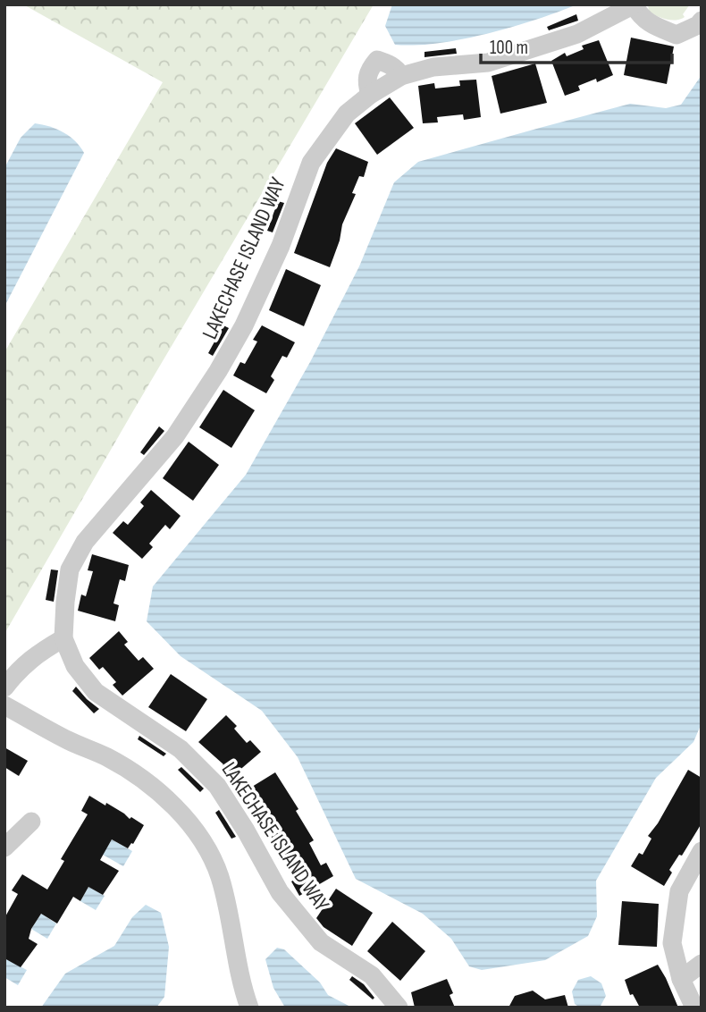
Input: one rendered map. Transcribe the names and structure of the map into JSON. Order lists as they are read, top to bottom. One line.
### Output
{"streets":{"street":["LAKECHASE ISLAND WAY"]},"scale_bar":"100 m"}
